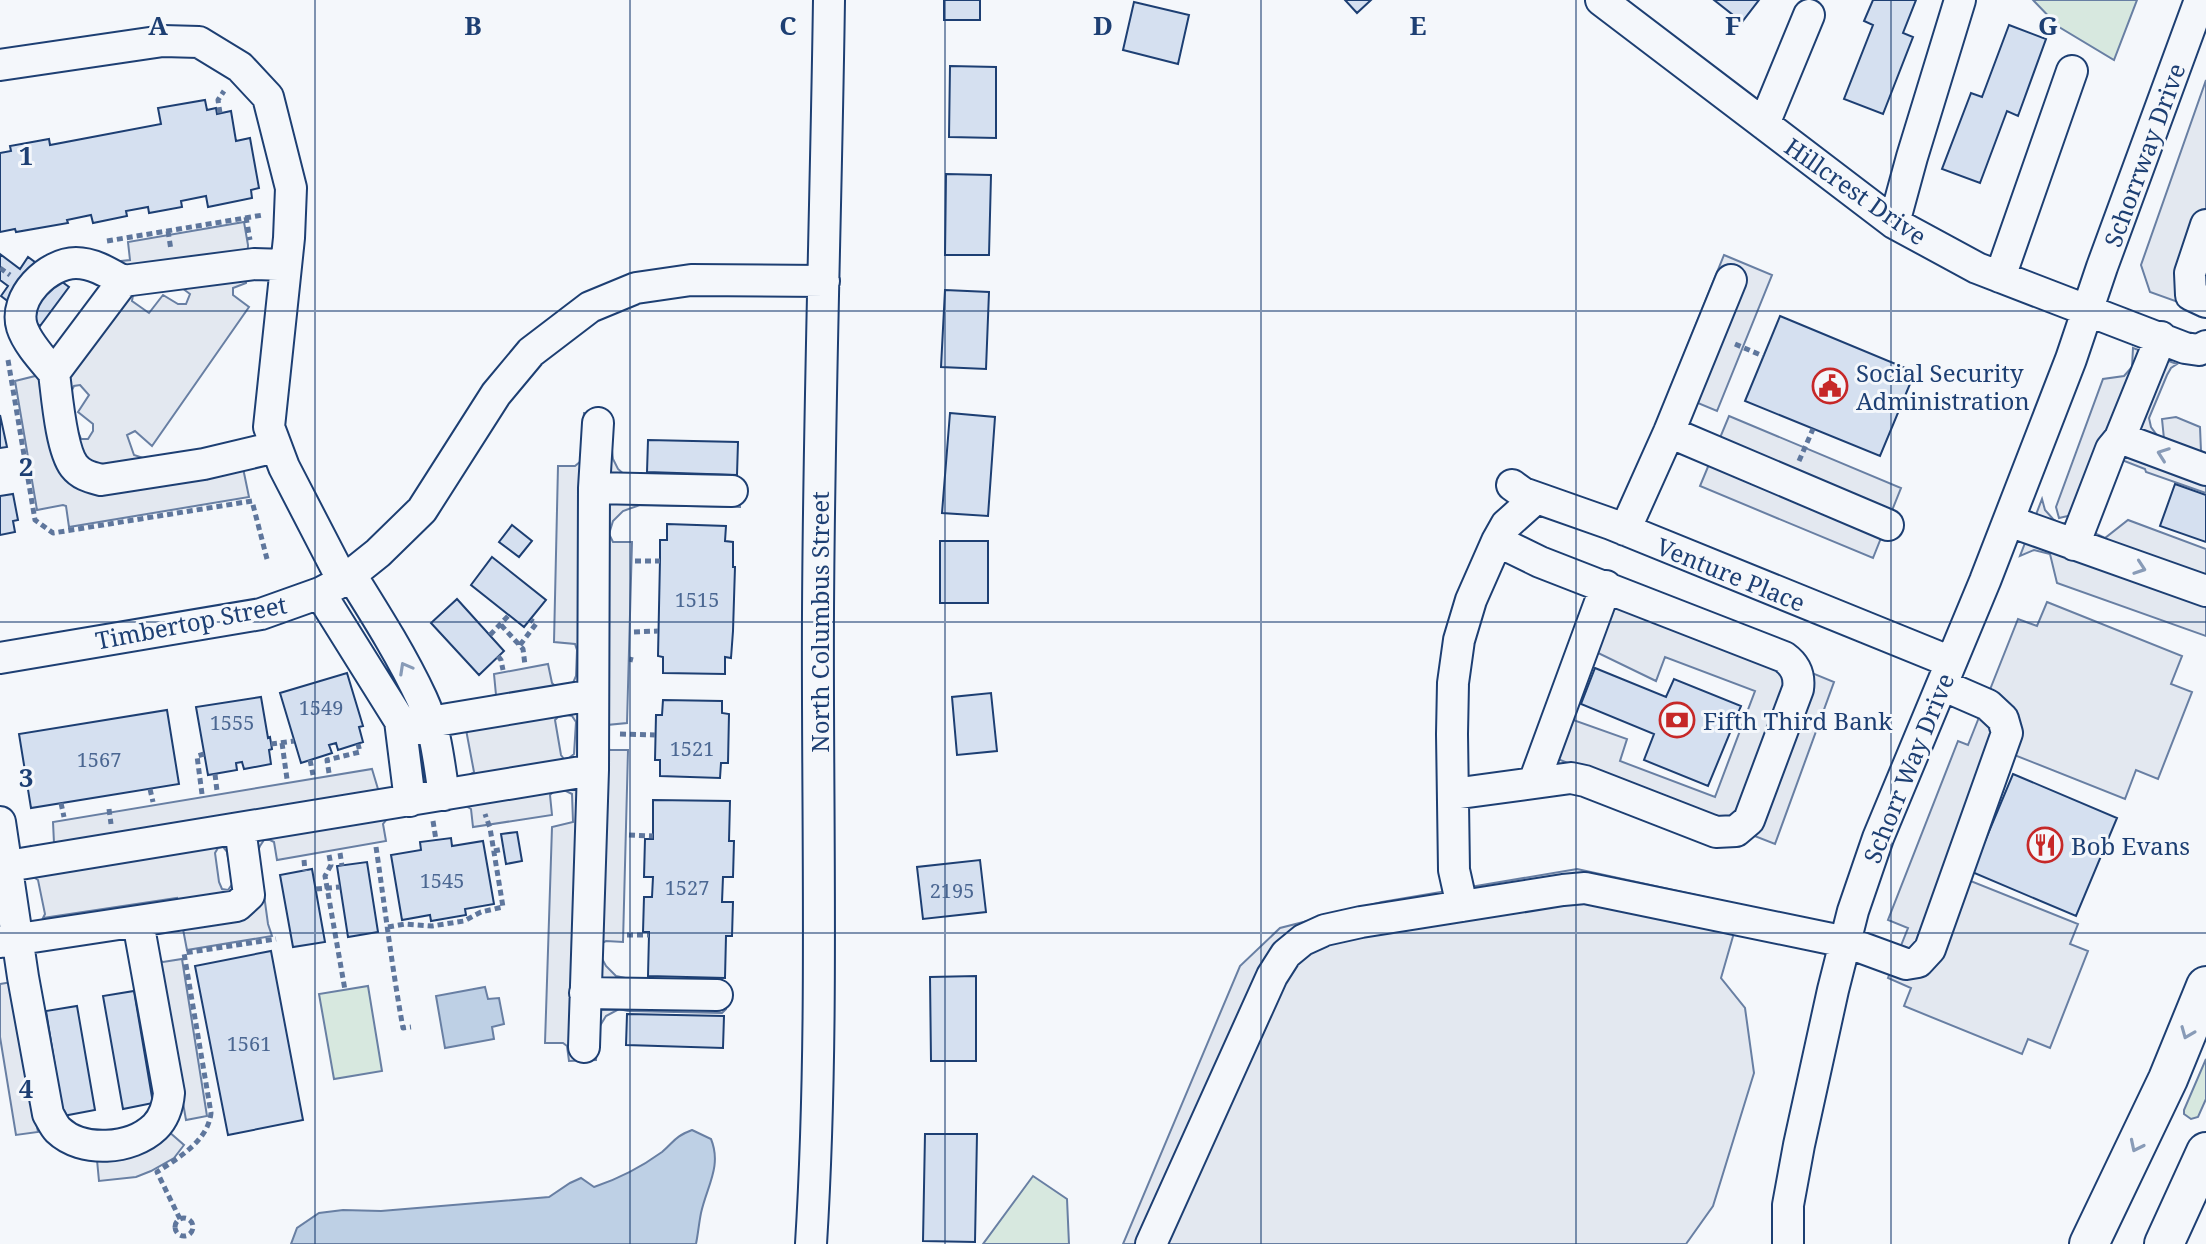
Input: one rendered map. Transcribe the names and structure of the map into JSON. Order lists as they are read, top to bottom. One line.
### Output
{"streets":{"street":["Schorrway Drive","Hillcrest Drive","Venture Place","Timbertop Street","North Columbus Street","Schorr Way Drive"]},"crossings":[["Schorrway Drive","Hillcrest Drive"],["Schorrway Drive","Schorr Way Drive"],["Hillcrest Drive","Schorr Way Drive"],["Venture Place","Schorr Way Drive"],["Timbertop Street","North Columbus Street"]],"places":{"public building":["Social Security Administration"],"bank":["Fifth Third Bank"],"restaurant":["Bob Evans"]},"house_numbers":["1515","1549","1555","1521","1567","1545","1527","2195","1561"],"grid":{"columns":["A","B","C","D","E","F","G"],"rows":["1","2","3","4"]}}
